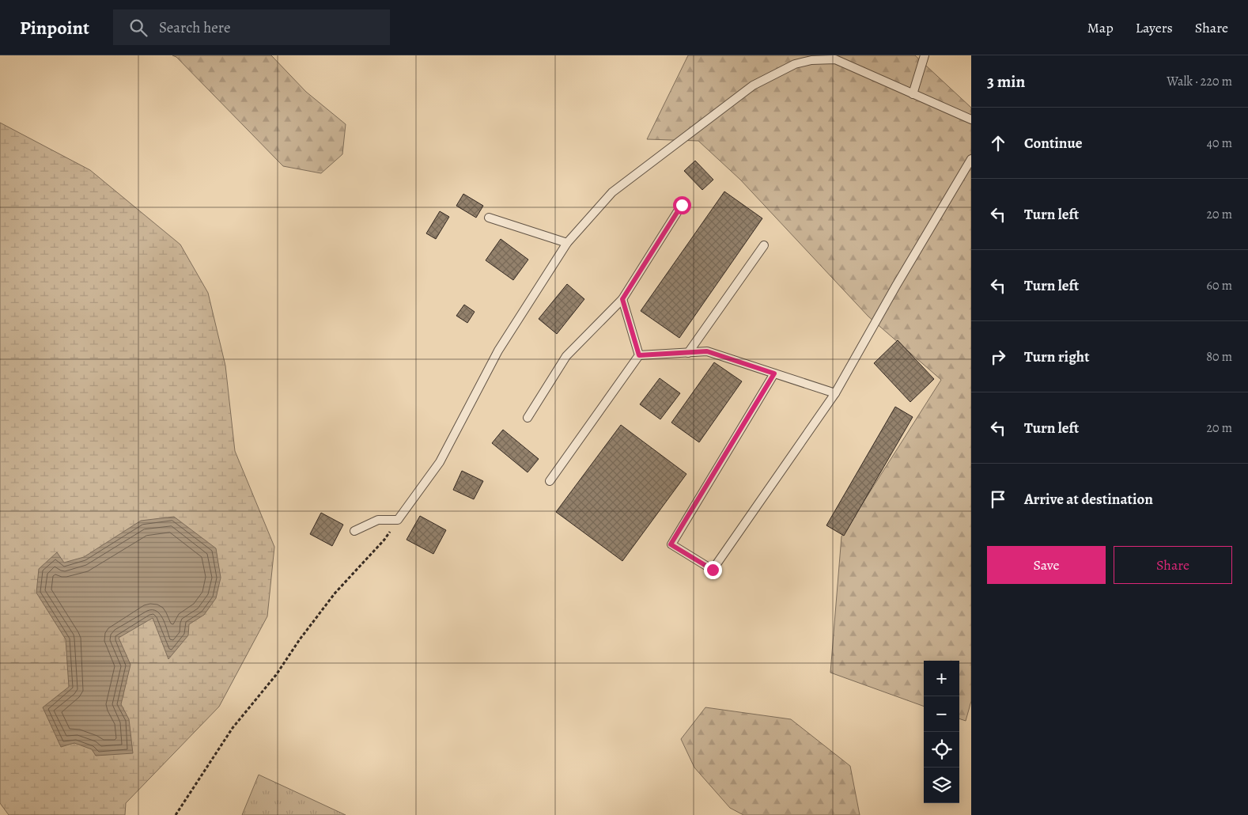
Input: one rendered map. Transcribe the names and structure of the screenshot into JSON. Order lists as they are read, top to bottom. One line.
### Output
{"page":{"header":"Pinpoint","search":"Search here","nav":["Map","Layers","Share"],"heading":["3 min","Walk · 220 m"],"list":[["Continue","40 m"],["Turn left","20 m"],["Turn left","60 m"],["Turn right","80 m"],["Turn left","20 m"],"Arrive at destination"],"buttons":["Save","Share"],"map_buttons":["+","−"]}}
